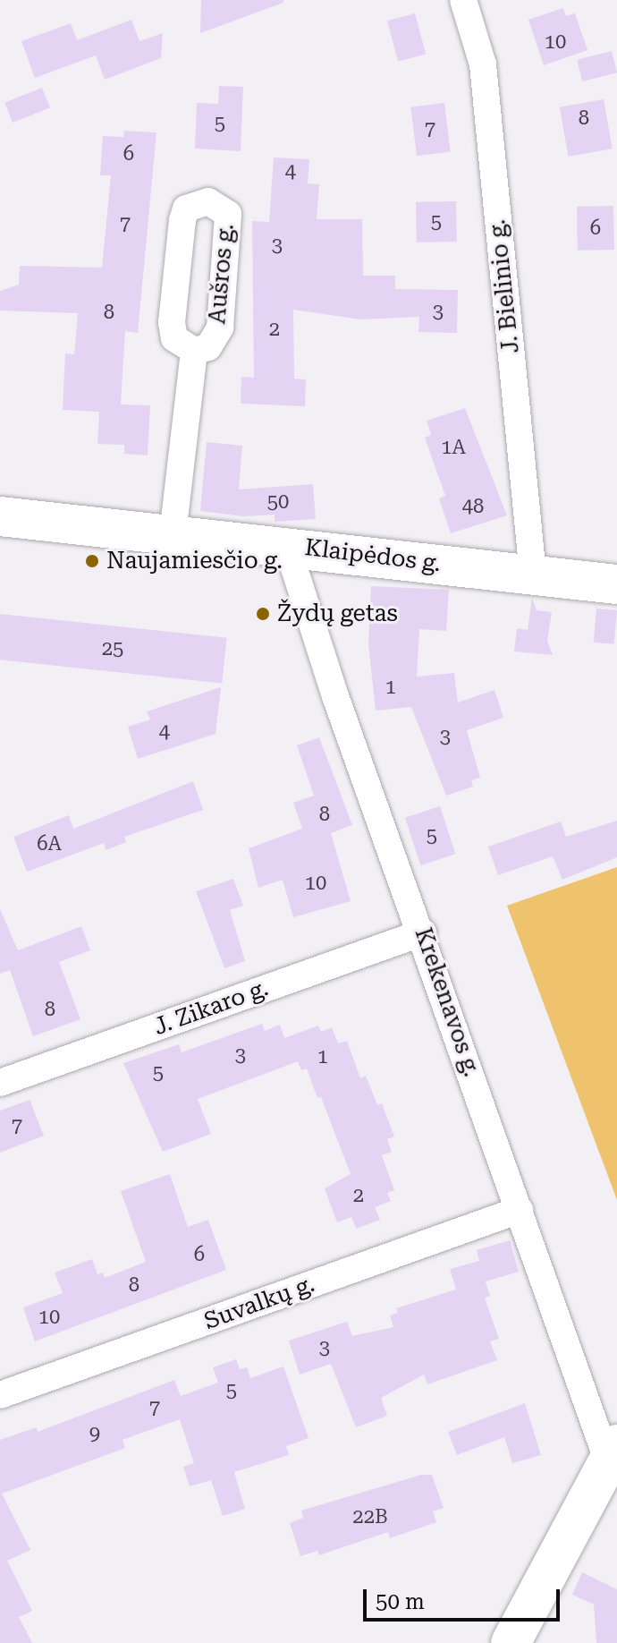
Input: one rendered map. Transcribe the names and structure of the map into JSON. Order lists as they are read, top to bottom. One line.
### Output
{"streets":{"main road":["Klaipėdos g."],"street":["Aušros g.","J. Bielinio g.","Krekenavos g.","J. Zikaro g.","Suvalkų g."]},"crossings":[["Aušros g.","Klaipėdos g."],["J. Bielinio g.","Klaipėdos g."],["Klaipėdos g.","Krekenavos g."],["Krekenavos g.","J. Zikaro g."],["Krekenavos g.","Suvalkų g."]],"places":["Naujamiesčio g.","Žydų getas"],"house_numbers":["10","8","5","7","6","4","5","7","6","3","3","8","2","1A","50","48","25","1","4","3","8","5","6A","10","8","3","1","5","7","2","6","8","10","3","5","7","9","22B"],"scale_bar":"50 m"}
